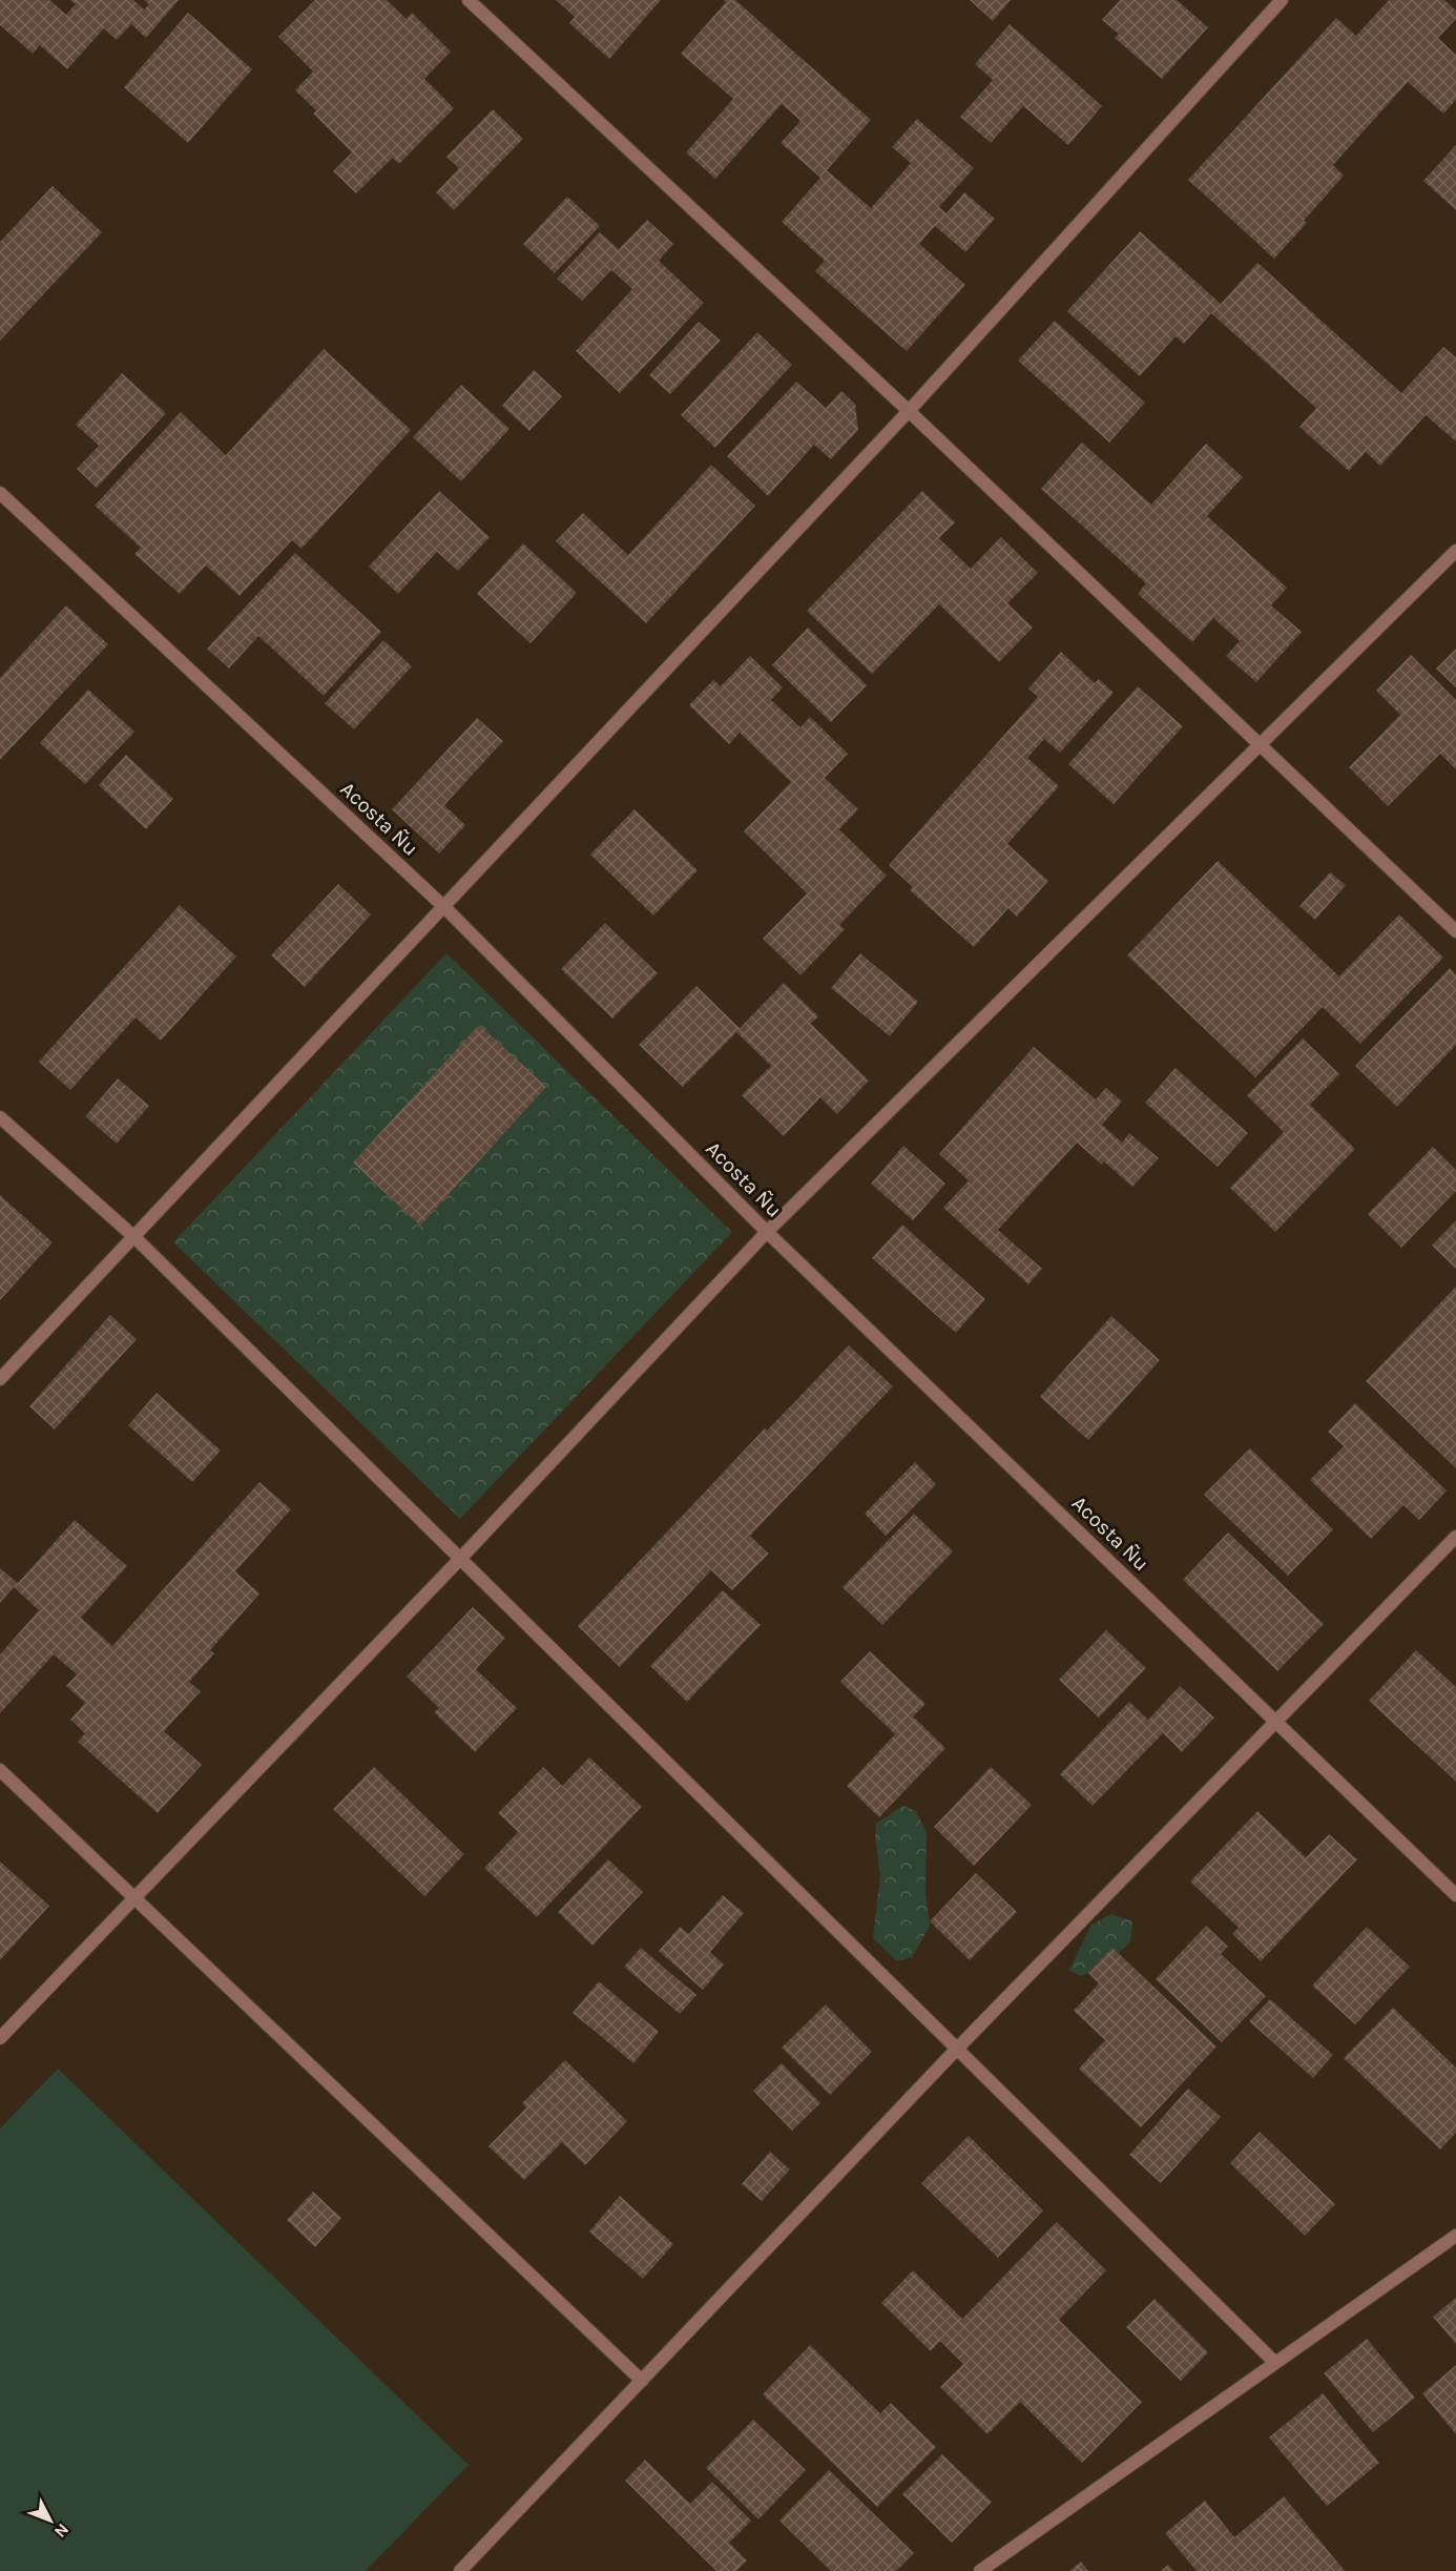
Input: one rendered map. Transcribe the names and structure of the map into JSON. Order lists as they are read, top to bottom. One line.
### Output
{"streets":{"street":["Acosta Ñu"]},"north":"bottom right"}
